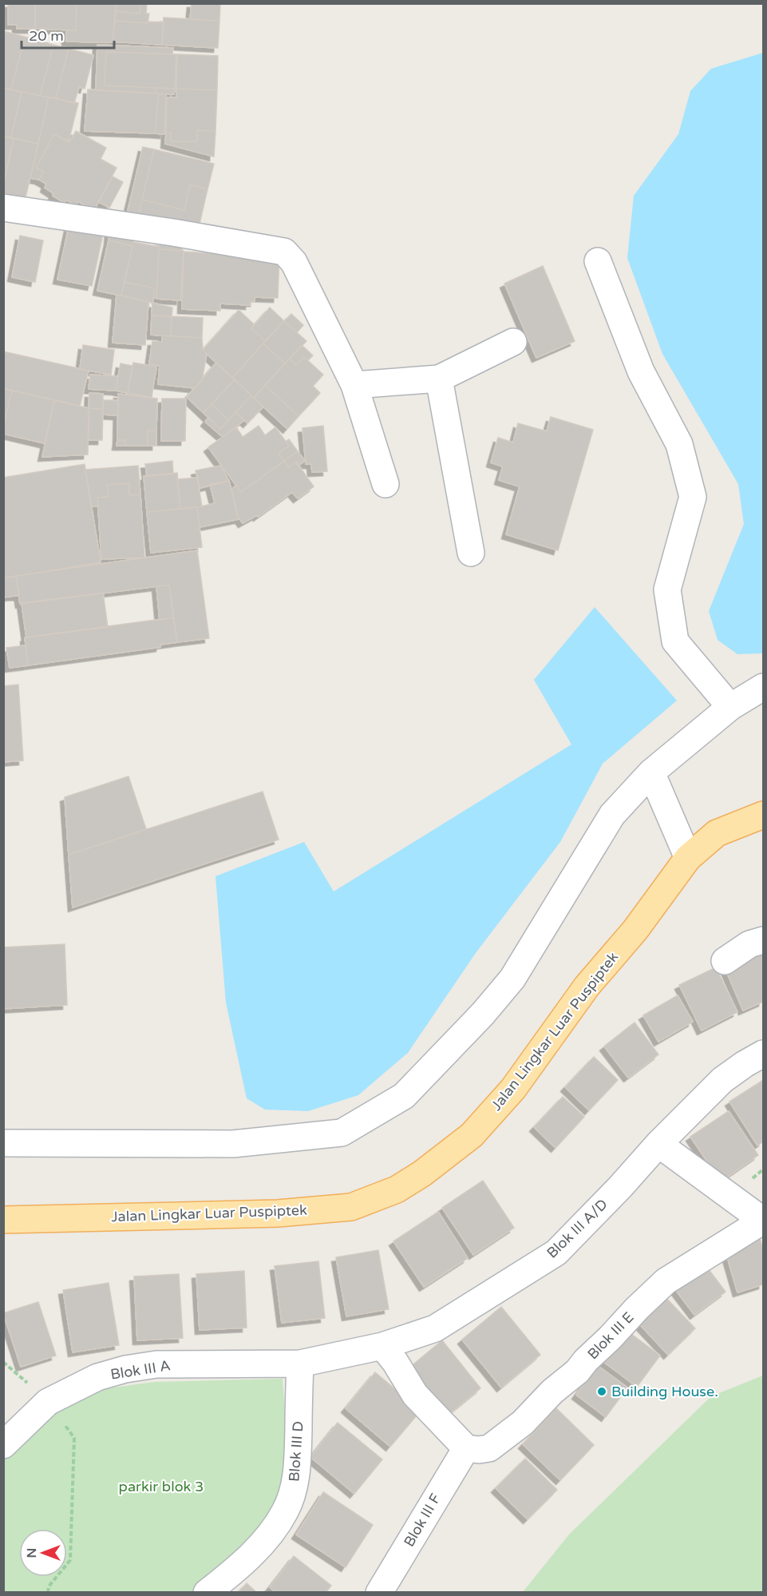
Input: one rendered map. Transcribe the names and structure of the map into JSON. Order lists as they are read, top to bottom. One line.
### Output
{"streets":{"main road":["Jalan Lingkar Luar Puspiptek"],"street":["Blok III A/D","Blok III E","Blok III A","Blok III D","Blok III F"]},"crossings":[["Blok III A/D","Blok III E"],["Blok III A/D","Blok III A"],["Blok III A/D","Blok III D"],["Blok III E","Blok III F"],["Blok III A","Blok III D"]],"parks":["parkir blok 3"],"places":["Building House."],"scale_bar":"20 m","north":"left"}
